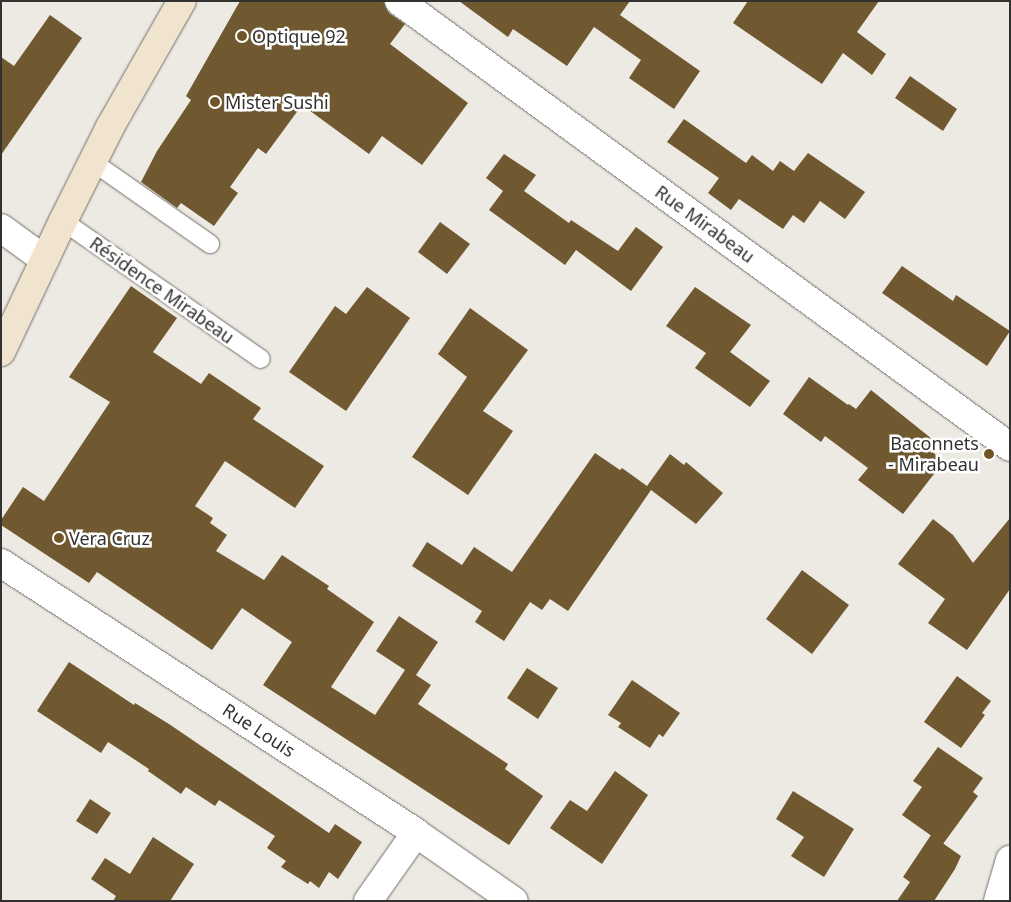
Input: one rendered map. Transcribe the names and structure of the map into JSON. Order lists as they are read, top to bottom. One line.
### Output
{"streets":{"street":["Rue Mirabeau","Rue Louis"],"lane":["Résidence Mirabeau"]},"places":["Optique 92","Mister Sushi","Baconnets - Mirabeau","Vera Cruz"]}
